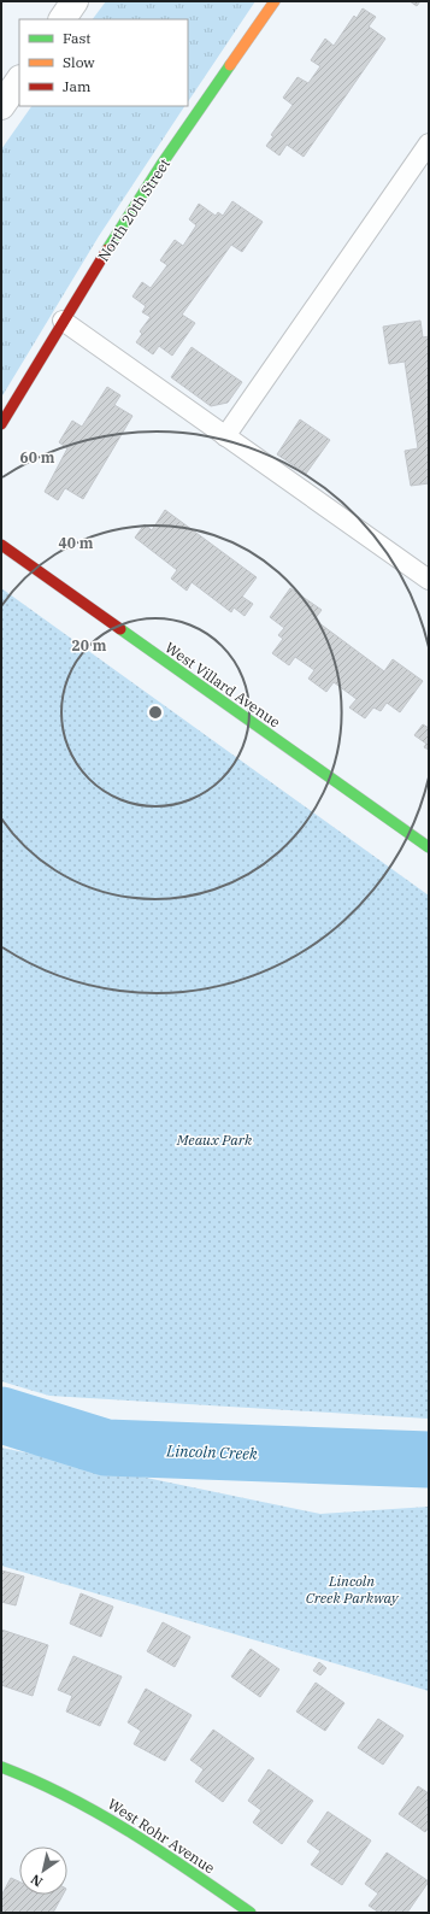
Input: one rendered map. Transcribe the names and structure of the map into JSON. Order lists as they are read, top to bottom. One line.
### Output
{"streets":{"street":["North 20th Street","West Villard Avenue","West Rohr Avenue"]},"water":["Lincoln Creek"],"parks":["Meaux Park","Lincoln Creek Parkway"],"legend":["Fast","Slow","Jam"],"north":"bottom left","rings":["60 m","40 m","20 m"]}
